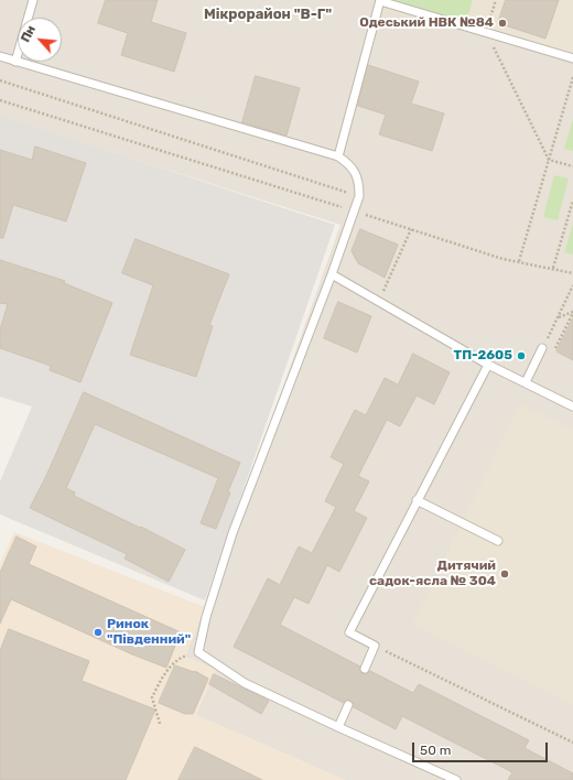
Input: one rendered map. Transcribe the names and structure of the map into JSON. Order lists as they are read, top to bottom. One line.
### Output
{"districts":["Мікрорайон \"В-Г\""],"places":["Одеський НВК №84","ТП-2605","Дитячий садок-ясла № 304","Ринок \"Південний\""],"scale_bar":"50 m","north":"top left"}
